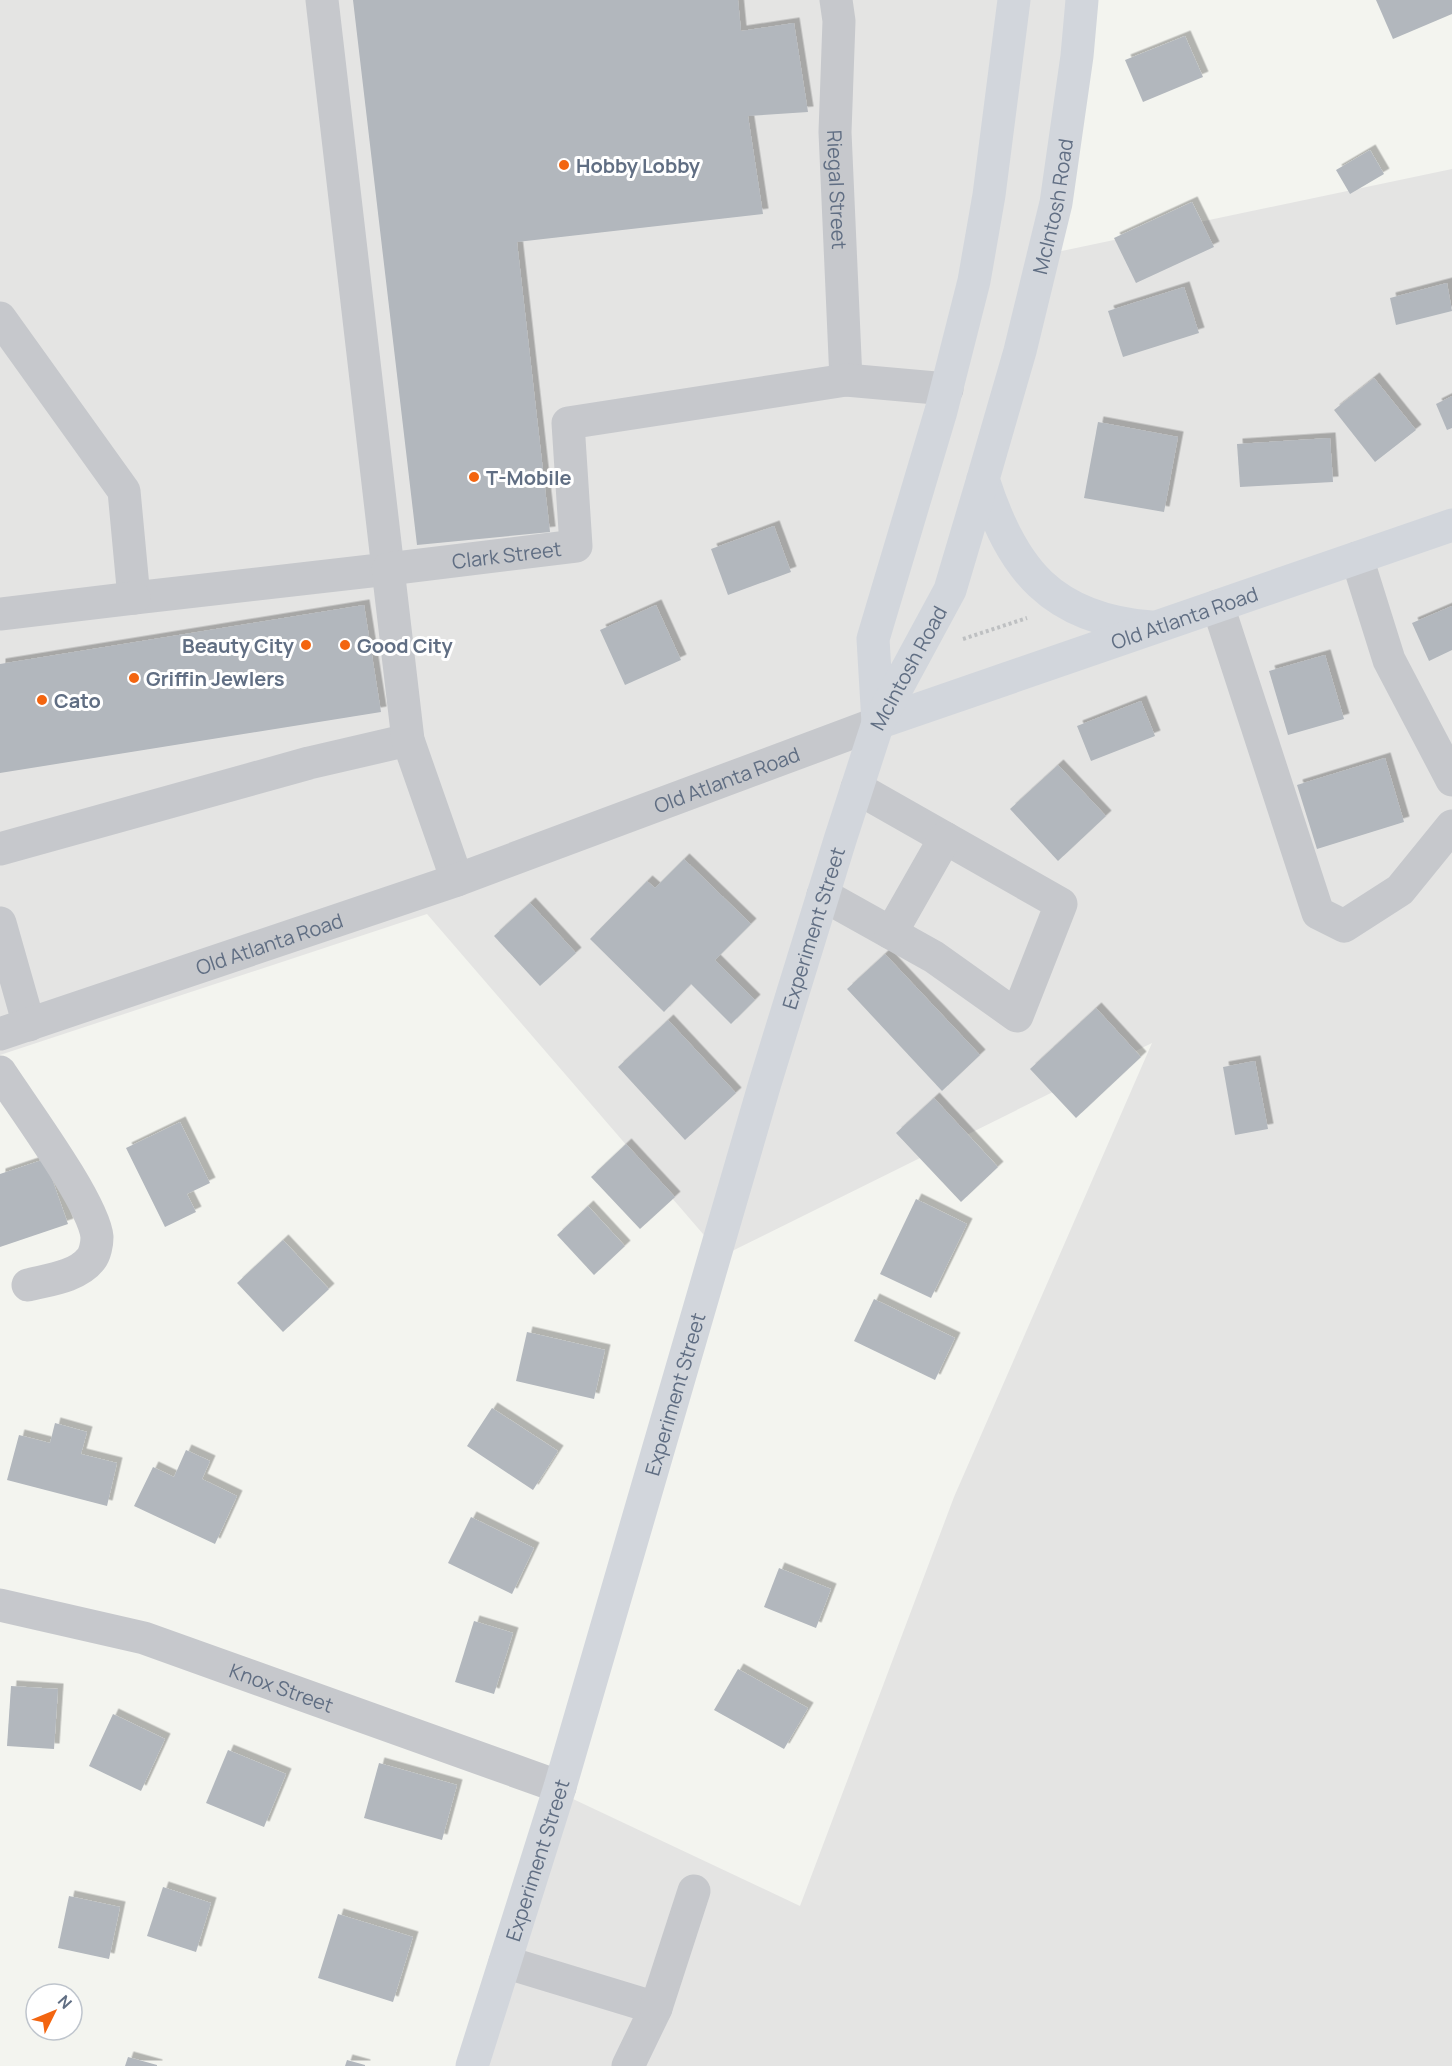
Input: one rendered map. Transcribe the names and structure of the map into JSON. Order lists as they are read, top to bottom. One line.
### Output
{"streets":{"main road":["McIntosh Road","Old Atlanta Road","Experiment Street"],"street":["Riegal Street","Clark Street","Knox Street"]},"crossings":[["Riegal Street","Clark Street"],["McIntosh Road","Old Atlanta Road"],["McIntosh Road","Experiment Street"],["Old Atlanta Road","Experiment Street"],["Experiment Street","Knox Street"]],"places":["Hobby Lobby","T-Mobile","Beauty City","Good City","Griffin Jewlers","Cato"],"north":"top right"}
